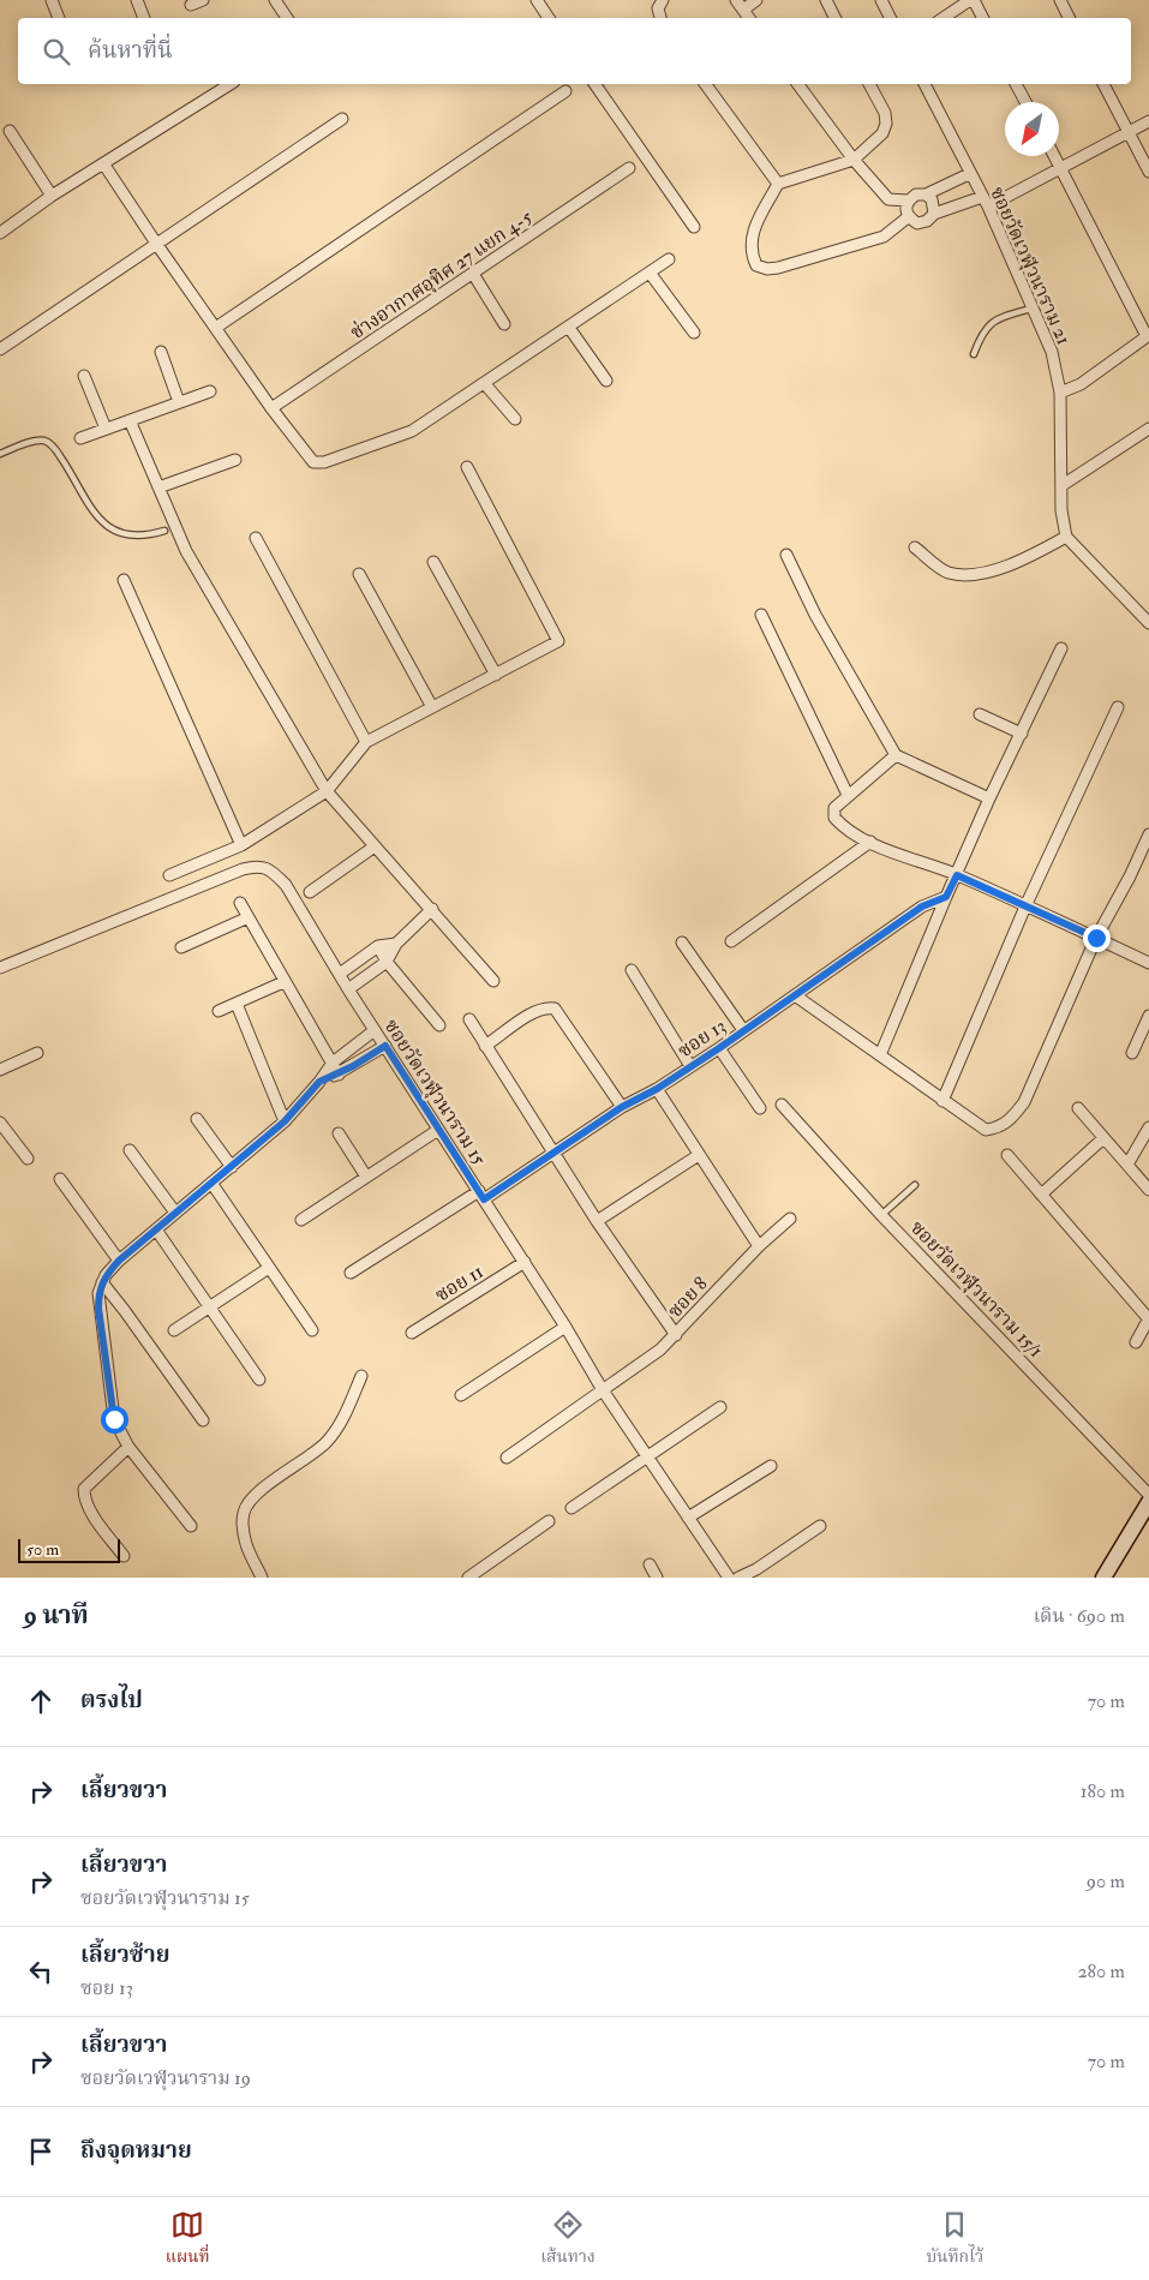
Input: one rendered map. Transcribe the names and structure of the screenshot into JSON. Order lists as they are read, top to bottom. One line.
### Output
{"streets":{"street":["ซอยวัดเวฬุวนาราม 21","ช่างอากาศอุทิศ 27 แยก 4-5","ซอย 13","ซอยวัดเวฬุวนาราม 15","ซอย 11","ซอยวัดเวฬุวนาราม 15/1","ซอย 8"]},"crossings":[["ซอย 13","ซอยวัดเวฬุวนาราม 15"],["ซอยวัดเวฬุวนาราม 15","ซอย 11"],["ซอยวัดเวฬุวนาราม 15","ซอย 8"]],"scale_bar":"50 m","north":"bottom left","page":{"search":"ค้นหาที่นี่","scale":"50 m","heading":["9 นาที","เดิน · 690 m"],"list":[["ตรงไป","70 m"],["เลี้ยวขวา","180 m"],["เลี้ยวขวา","ซอยวัดเวฬุวนาราม 15","90 m"],["เลี้ยวซ้าย","ซอย 13","280 m"],["เลี้ยวขวา","ซอยวัดเวฬุวนาราม 19","70 m"],"ถึงจุดหมาย"],"nav":["แผนที่","เส้นทาง","บันทึกไว้"]}}
